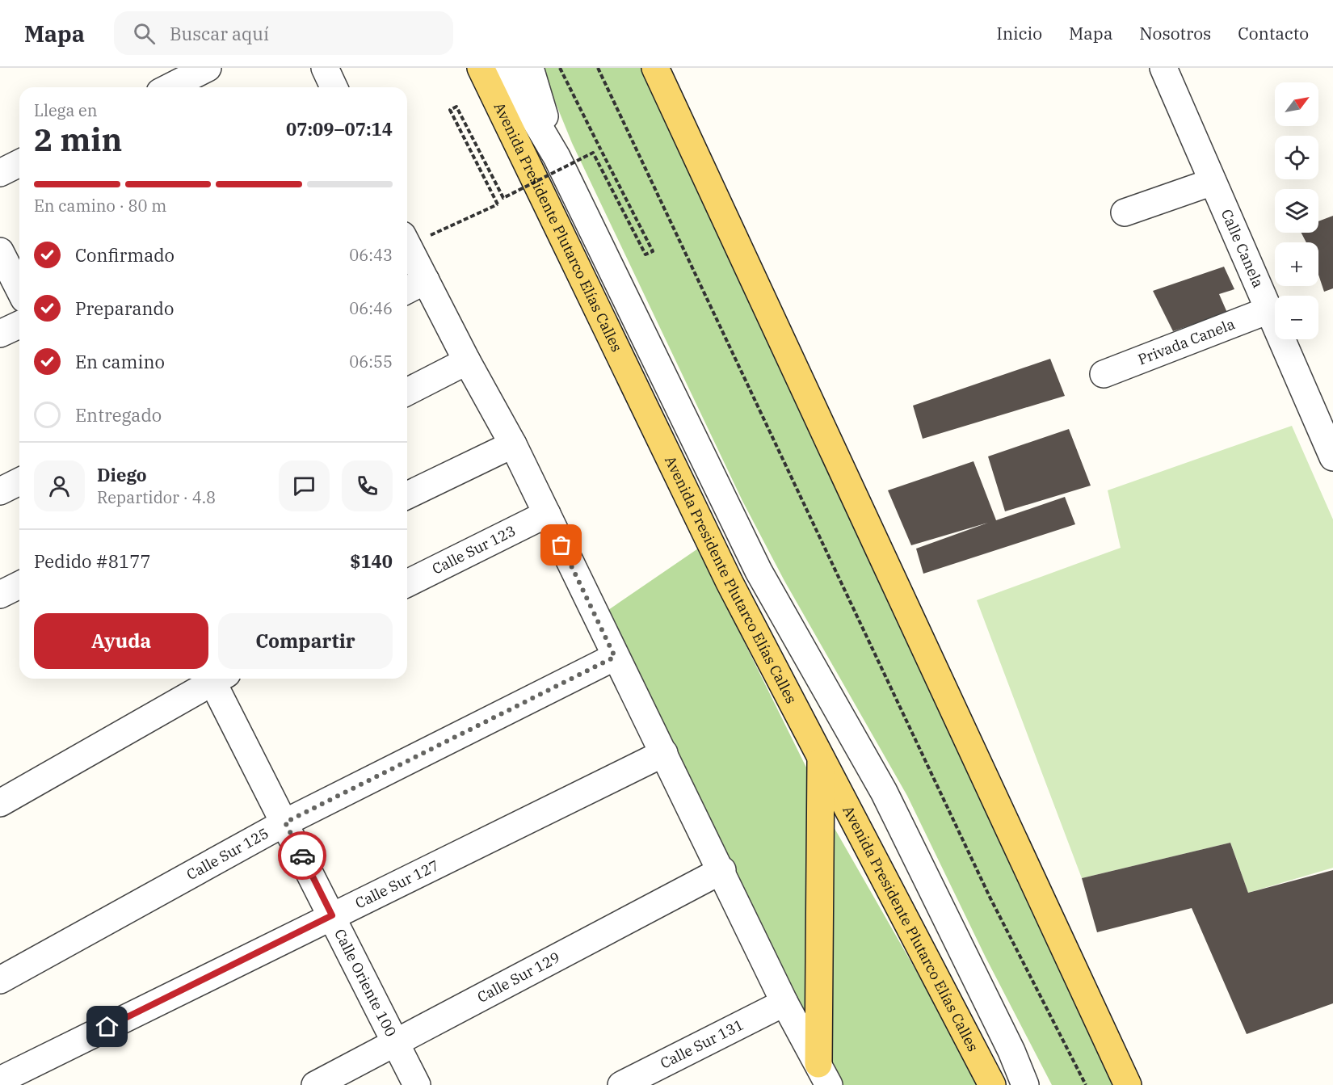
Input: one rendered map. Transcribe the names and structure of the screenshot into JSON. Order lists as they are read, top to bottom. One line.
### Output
{"streets":{"main road":["Avenida Presidente Plutarco Elías Calles"],"street":["Calle Canela","Privada Canela","Calle Sur 123","Calle Sur 125","Calle Sur 127","Calle Sur 129","Calle Oriente 100","Calle Sur 131"]},"crossings":[["Calle Canela","Privada Canela"],["Calle Sur 125","Calle Oriente 100"],["Calle Sur 127","Calle Oriente 100"],["Calle Sur 129","Calle Oriente 100"]],"north":"top right","page":{"header":"Mapa","search":"Buscar aquí","nav":["Inicio","Mapa","Nosotros","Contacto"],"map_buttons":["+","−"],"heading":["2 min","Llega en","07:09–07:14"],"panel":["Diego","Repartidor · 4.8","Pedido #8177","$140"],"bar":"En camino · 80 m","list":[["Confirmado","06:43"],["Preparando","06:46"],["En camino","06:55"],"Entregado"],"buttons":["Ayuda","Compartir"]}}
